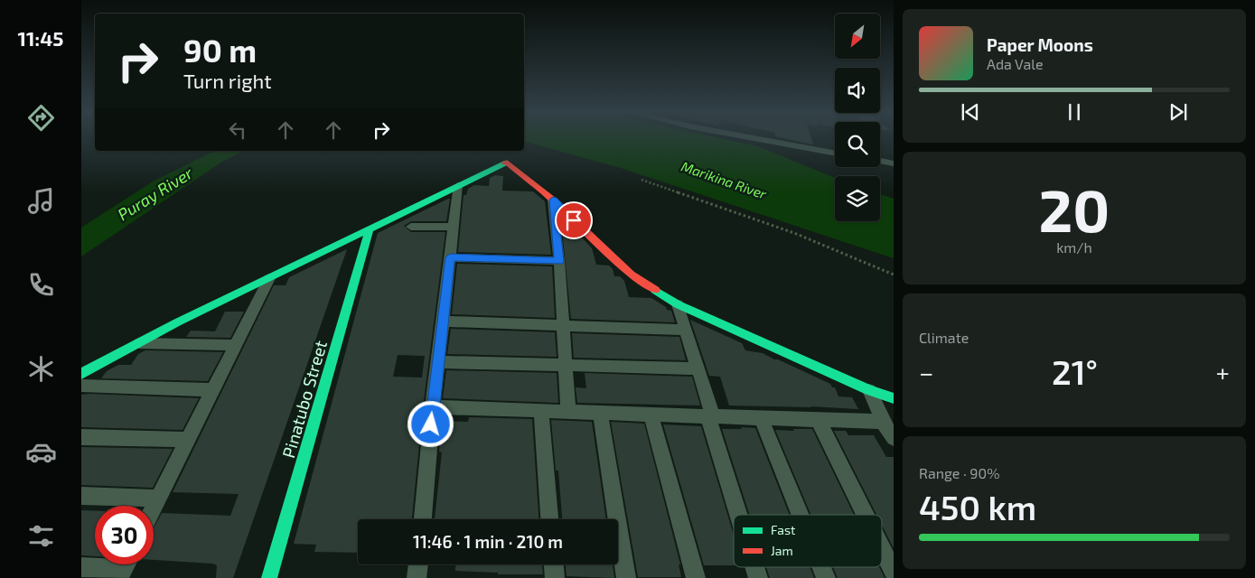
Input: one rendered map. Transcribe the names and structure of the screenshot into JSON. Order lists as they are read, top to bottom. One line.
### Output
{"streets":{"street":["Pinatubo Street"]},"water":["Marikina River","Puray River"],"legend":["Fast","Jam"],"north":"bottom left","page":{"tabs":"11:45","turn":["90 m","Turn right"],"song":["Paper Moons","Ada Vale"],"tile":[["20","km/h"],"Climate",["Range · 90%","450 km"]],"heat":["−","21°","+"],"limit":"30","trip":"11:46 · 1 min · 210 m"}}
